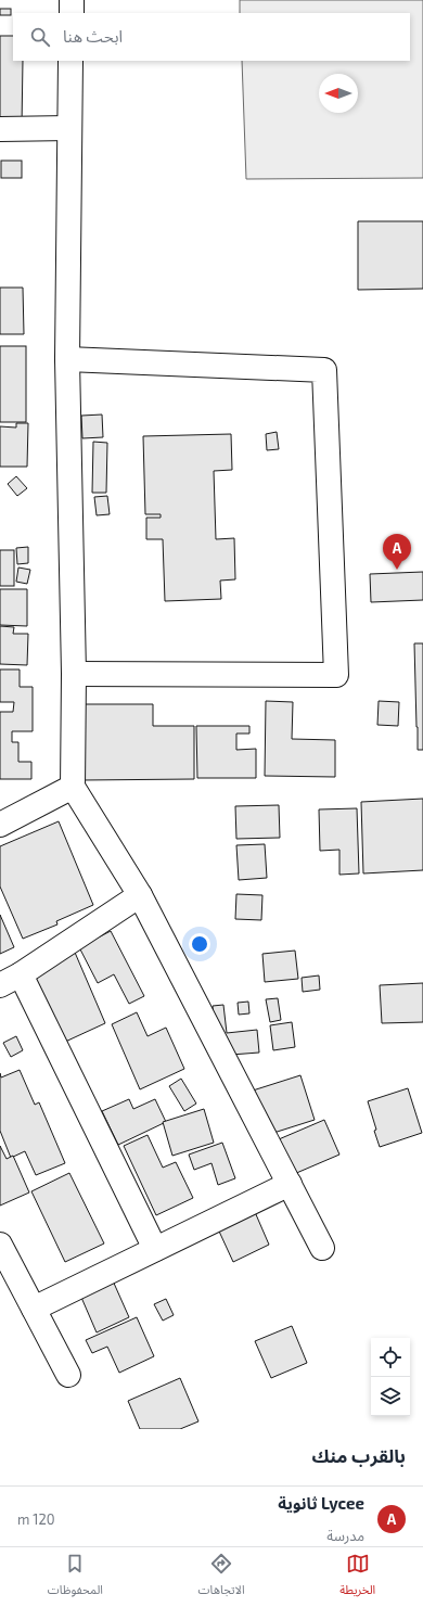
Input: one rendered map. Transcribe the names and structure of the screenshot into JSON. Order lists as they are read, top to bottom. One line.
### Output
{"north":"left","page":{"search":"ابحث هنا","pins":"A","heading":"بالقرب منك","list":[{"mark":"A","name":"Lycee ثانوية","note":"مدرسة","value":"120 m"}],"nav":["الخريطة","الاتجاهات","المحفوظات"]}}
